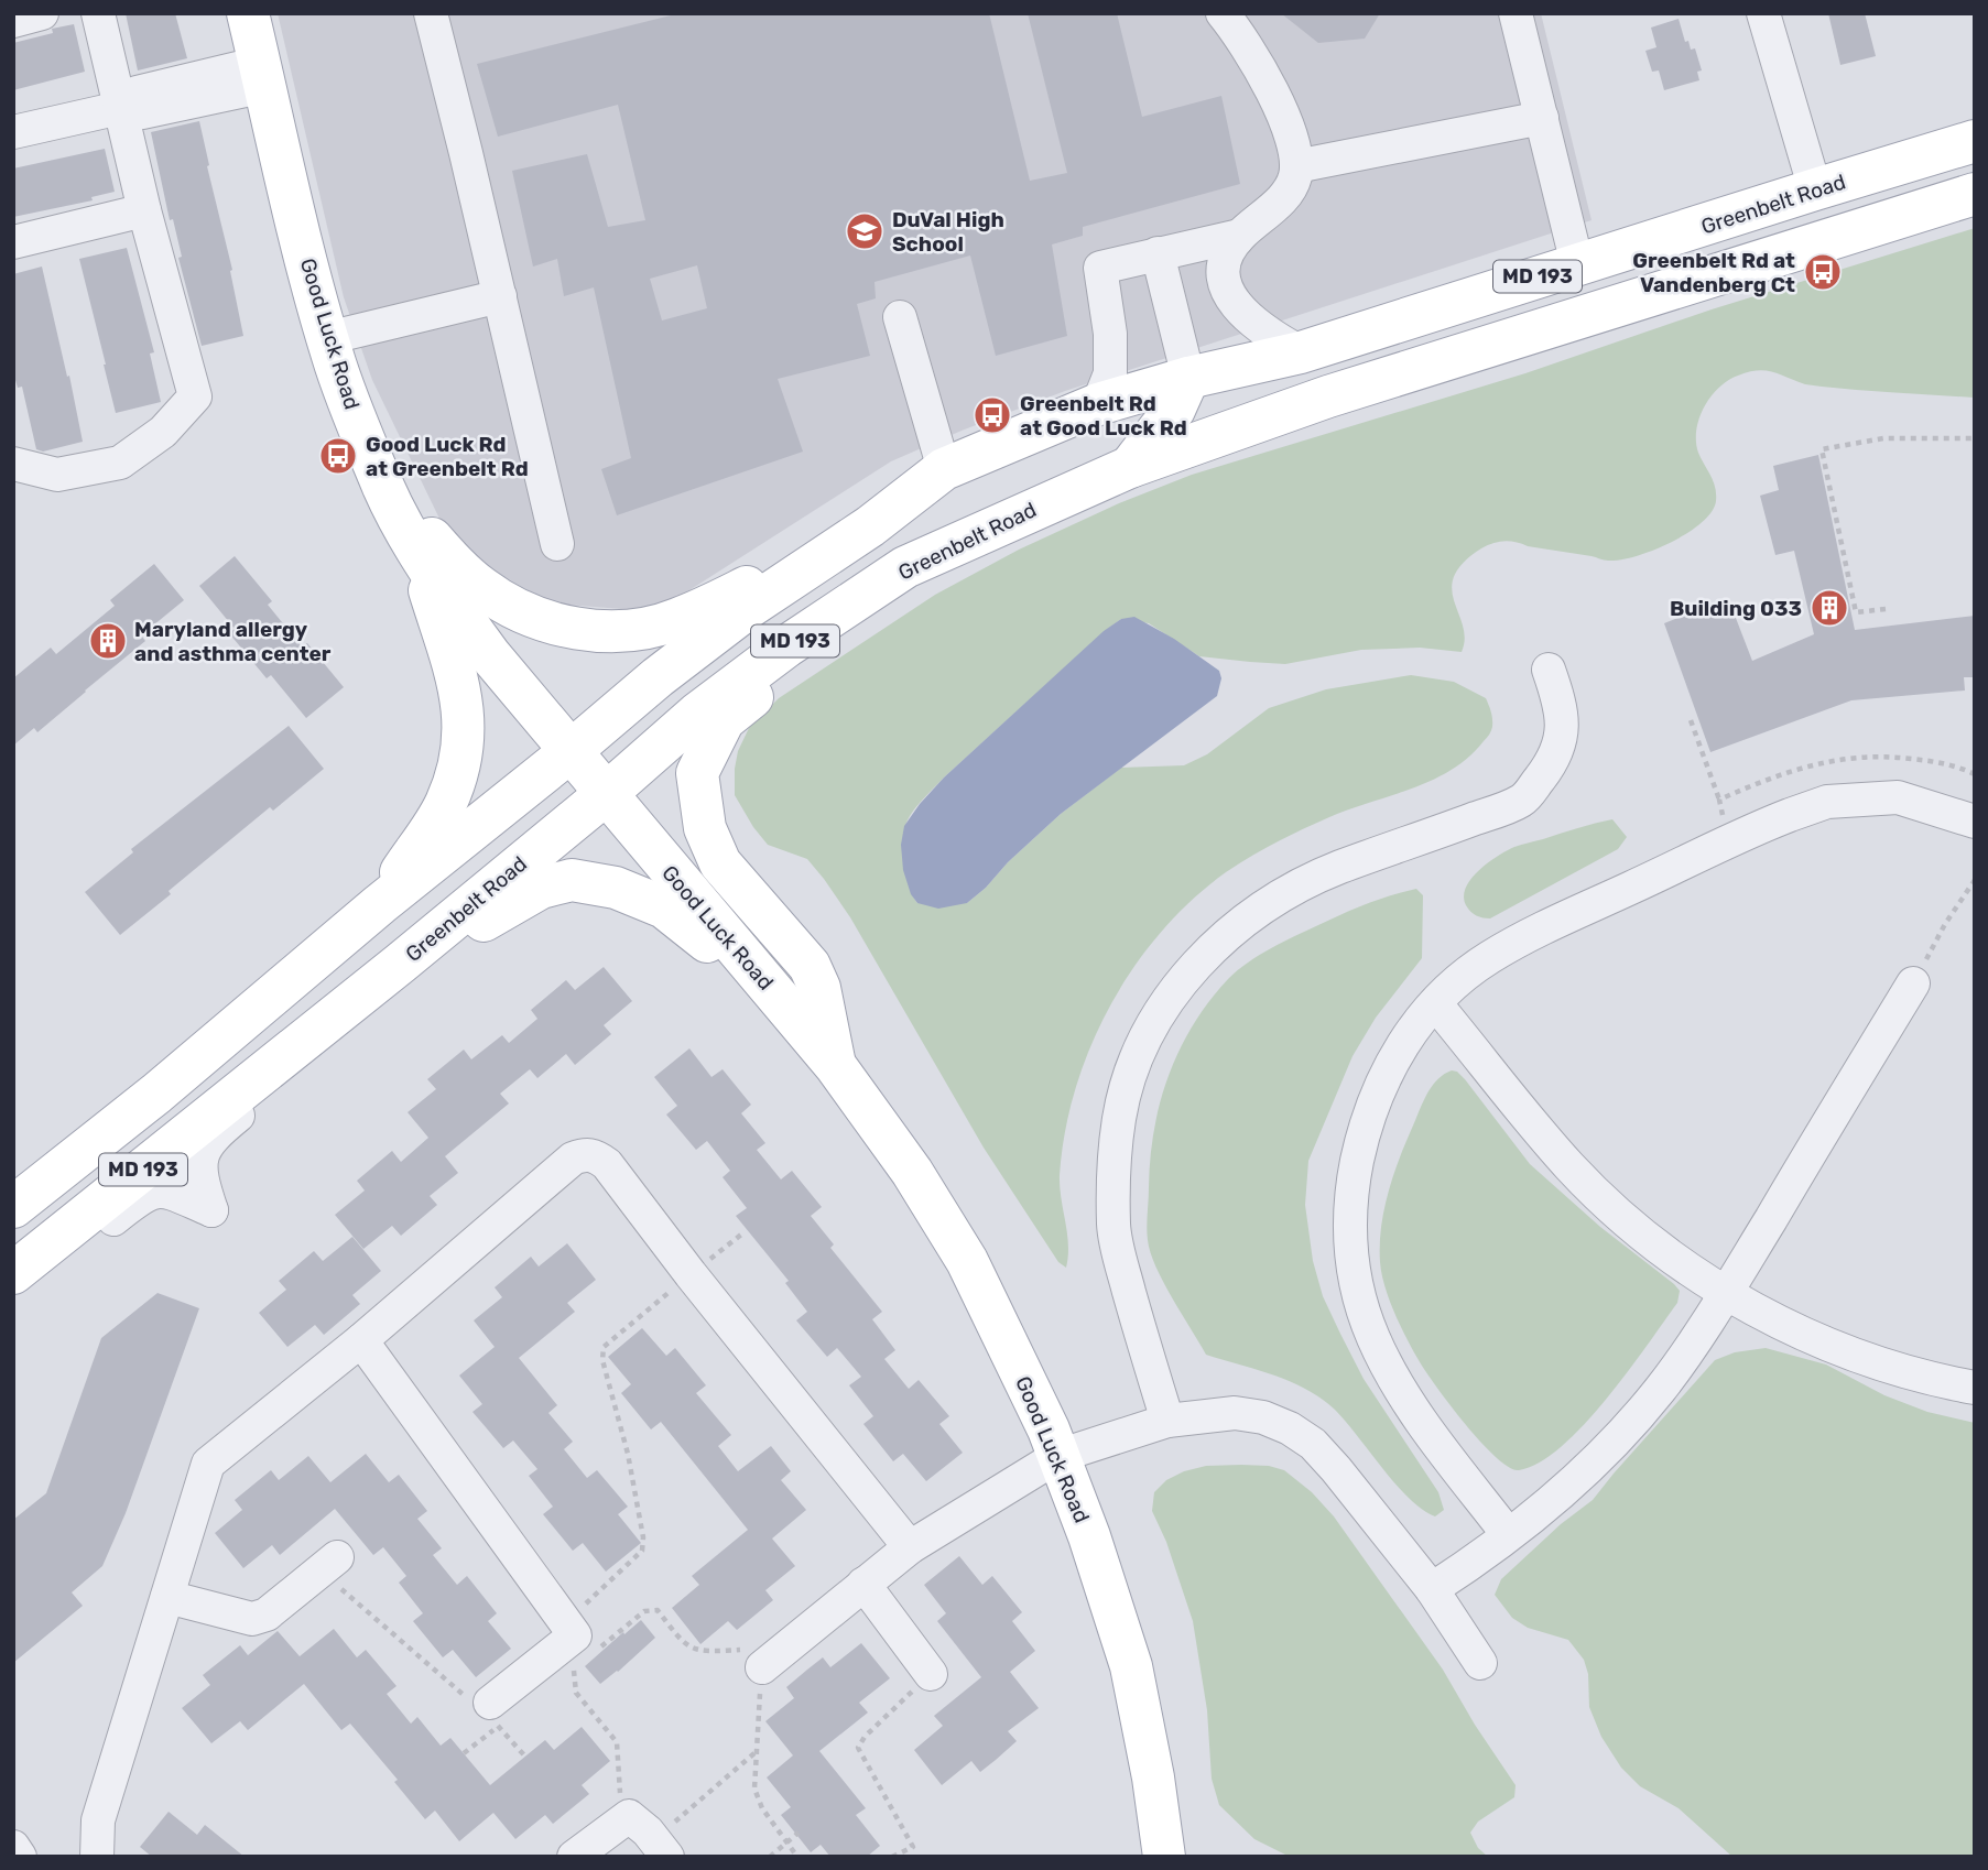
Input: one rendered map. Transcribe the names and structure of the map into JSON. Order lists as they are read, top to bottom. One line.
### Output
{"streets":{"main road":["Greenbelt Road","MD 193","Good Luck Road"]},"crossings":[["Greenbelt Road","Good Luck Road"]],"places":{"school or university":["DuVal High School"],"bus stop":["Greenbelt Rd at Vandenberg Ct","Greenbelt Rd at Good Luck Rd","Good Luck Rd at Greenbelt Rd"],"building":["Building 033","Maryland allergy and asthma center"]}}
